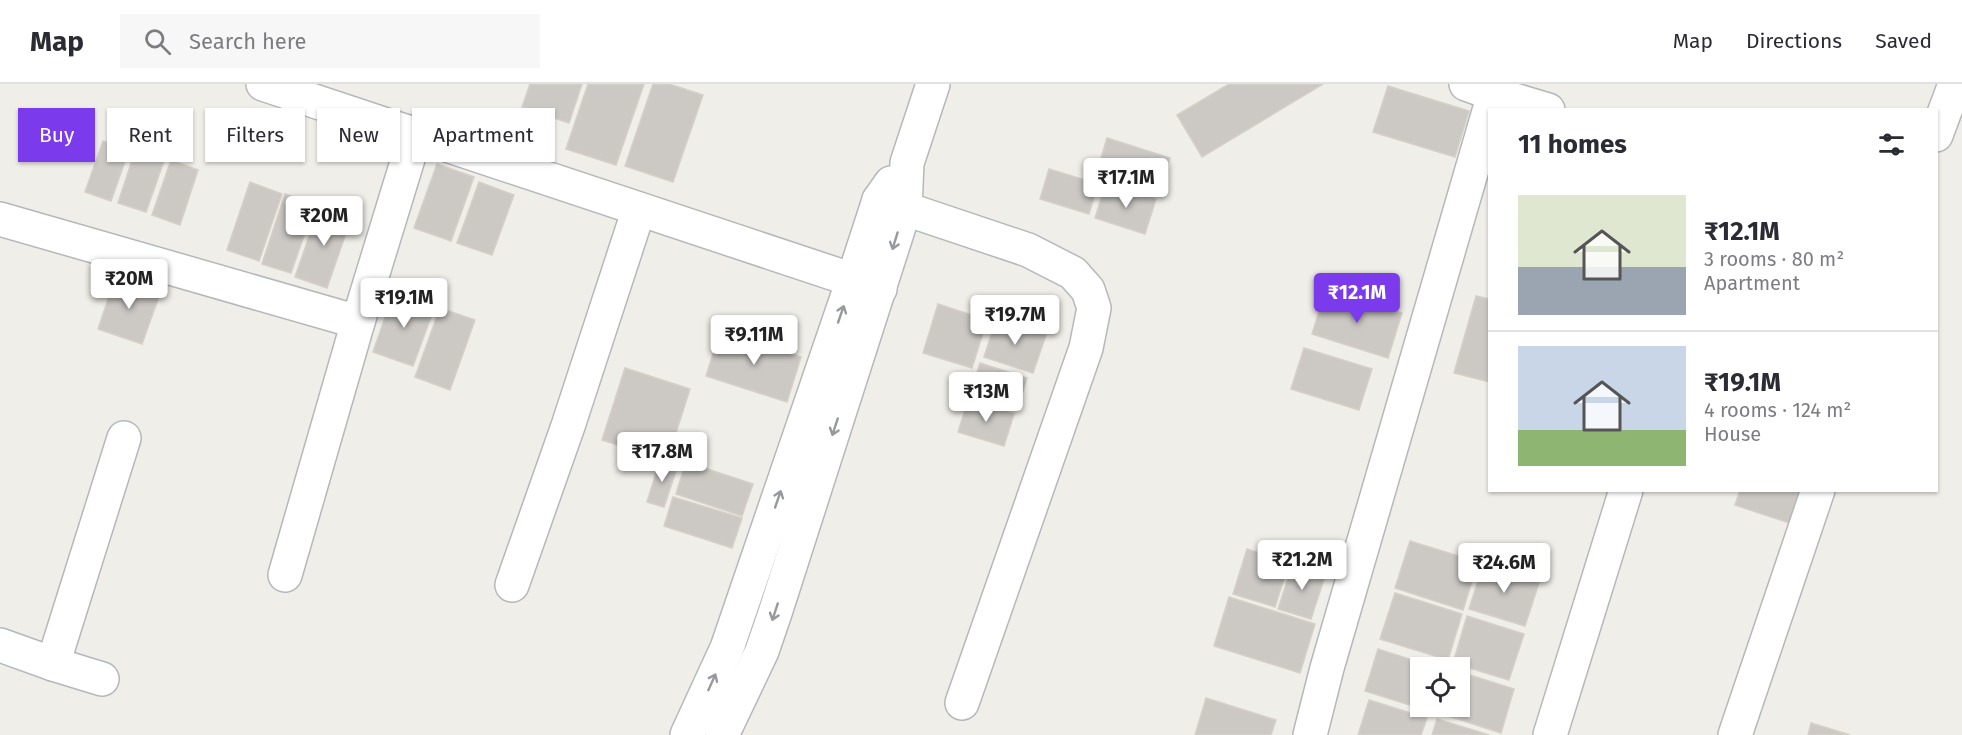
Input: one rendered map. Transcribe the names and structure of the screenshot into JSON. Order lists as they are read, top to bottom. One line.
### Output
{"page":{"header":"Map","search":"Search here","nav":["Map","Directions","Saved"],"chip":["Buy","Rent","Filters","New","Apartment"],"heading":"11 homes","price":["₹17.1M","₹20M","₹20M","₹12.1M","₹19.1M","₹19.7M","₹9.11M","₹13M","₹17.8M","₹21.2M","₹24.6M"],"list":[{"name":"₹12.1M","note":"3 rooms · 80 m² · Apartment"},{"name":"₹19.1M","note":"4 rooms · 124 m² · House"}]}}
